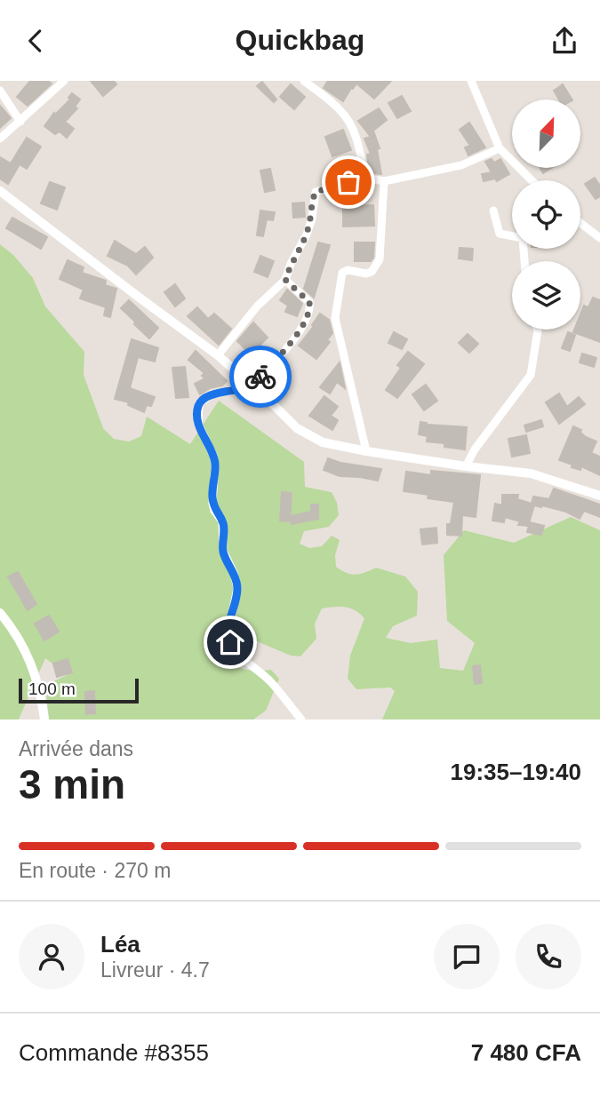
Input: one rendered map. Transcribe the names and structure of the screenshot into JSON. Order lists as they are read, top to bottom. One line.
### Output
{"scale_bar":"100 m","north":"top right","page":{"header":"Quickbag","scale":"100 m","heading":["3 min","Arrivée dans","19:35–19:40"],"panel":["Léa","Livreur · 4.7","Commande #8355","7 480 CFA"],"bar":"En route · 270 m"}}
